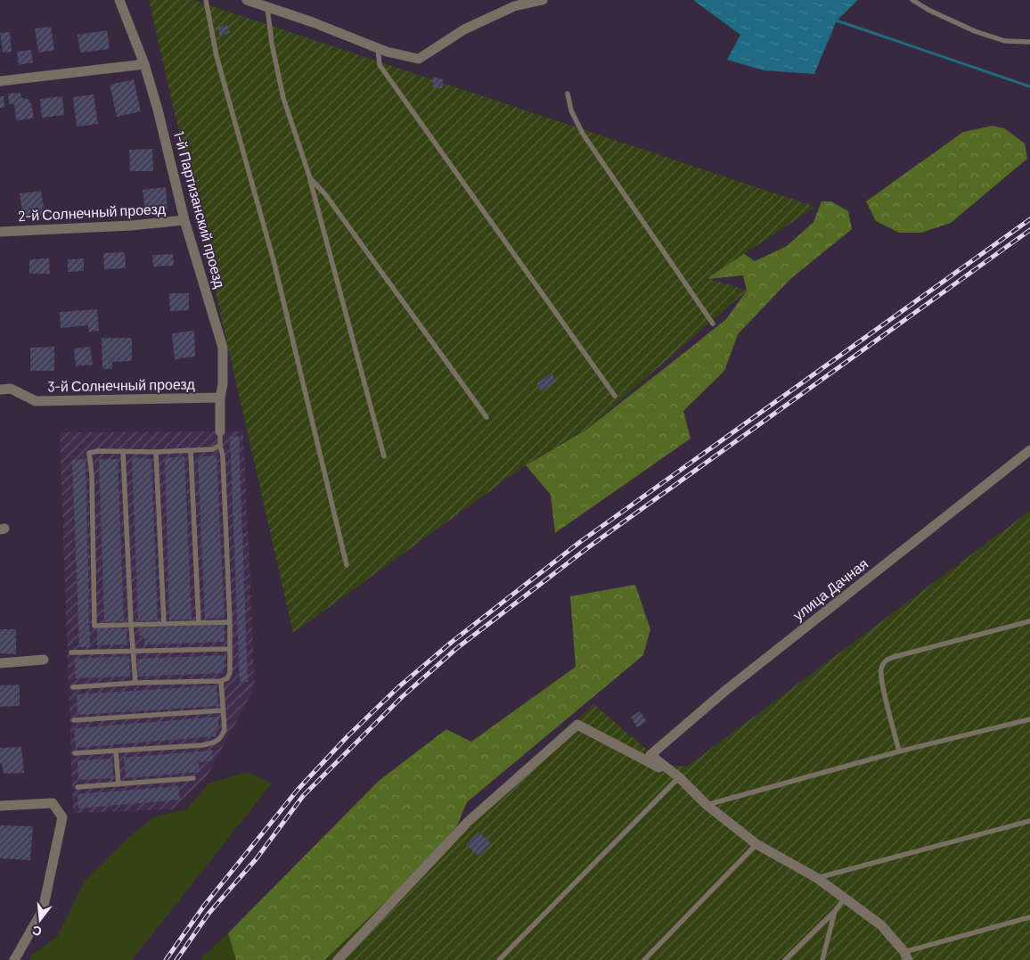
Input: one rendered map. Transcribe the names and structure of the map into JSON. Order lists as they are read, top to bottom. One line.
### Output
{"streets":{"street":["1-й Партизанский проезд","2-й Солнечный проезд","3-й Солнечный проезд","улица Дачная"]},"crossings":[["1-й Партизанский проезд","2-й Солнечный проезд"],["1-й Партизанский проезд","3-й Солнечный проезд"]],"north":"bottom"}
